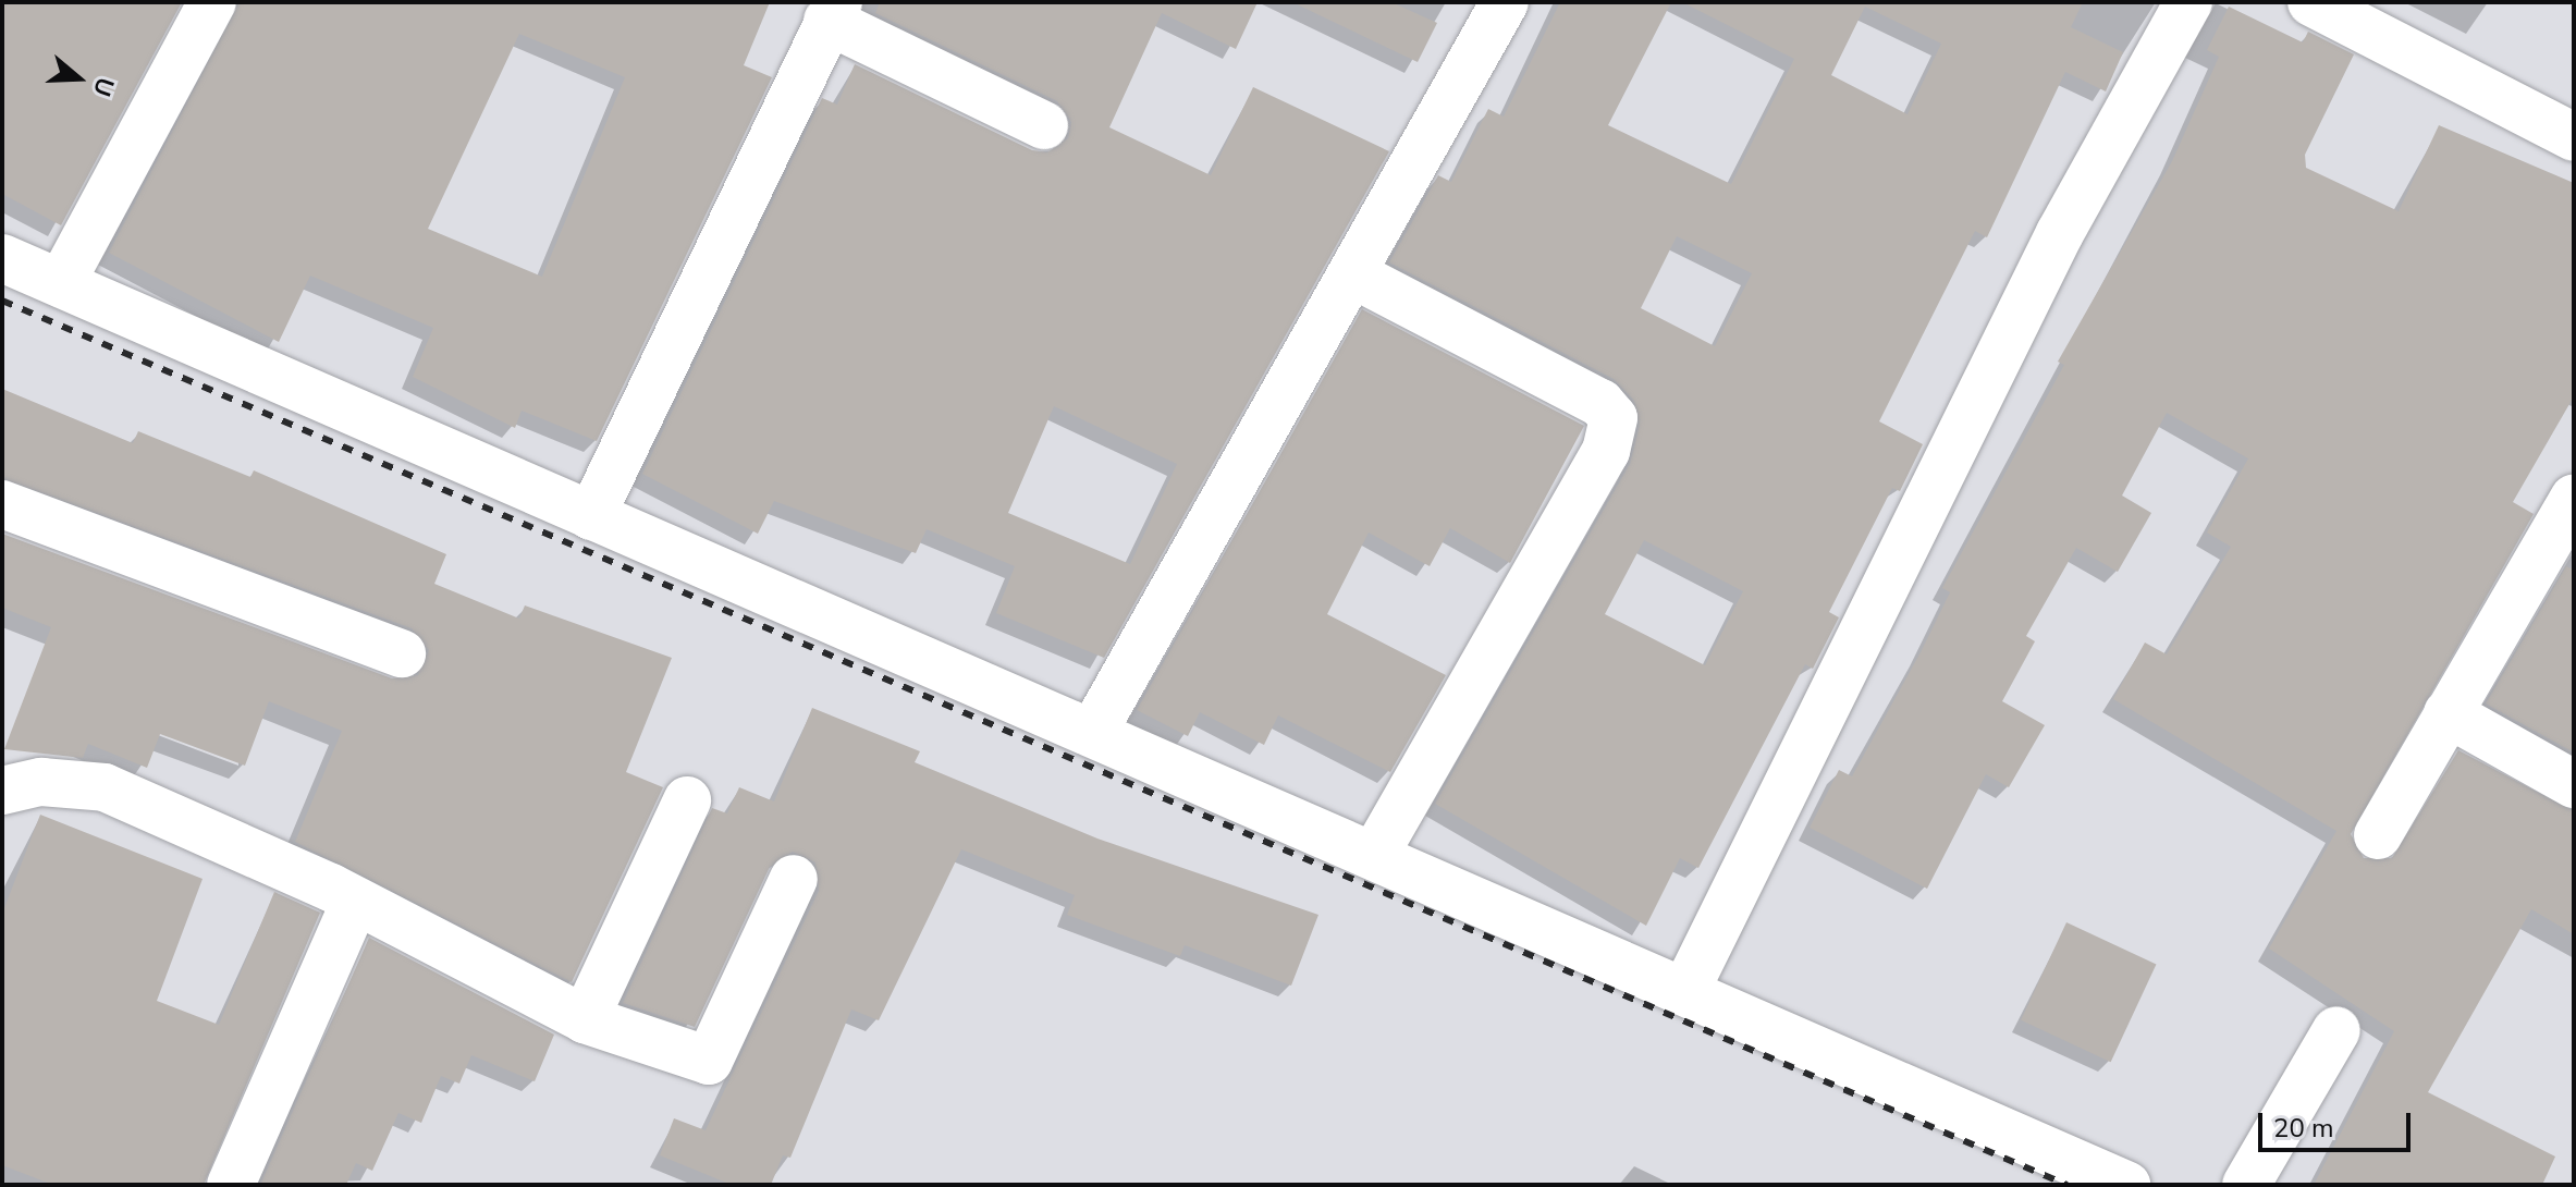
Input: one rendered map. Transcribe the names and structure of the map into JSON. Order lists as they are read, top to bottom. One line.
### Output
{"scale_bar":"20 m","north":"right"}
